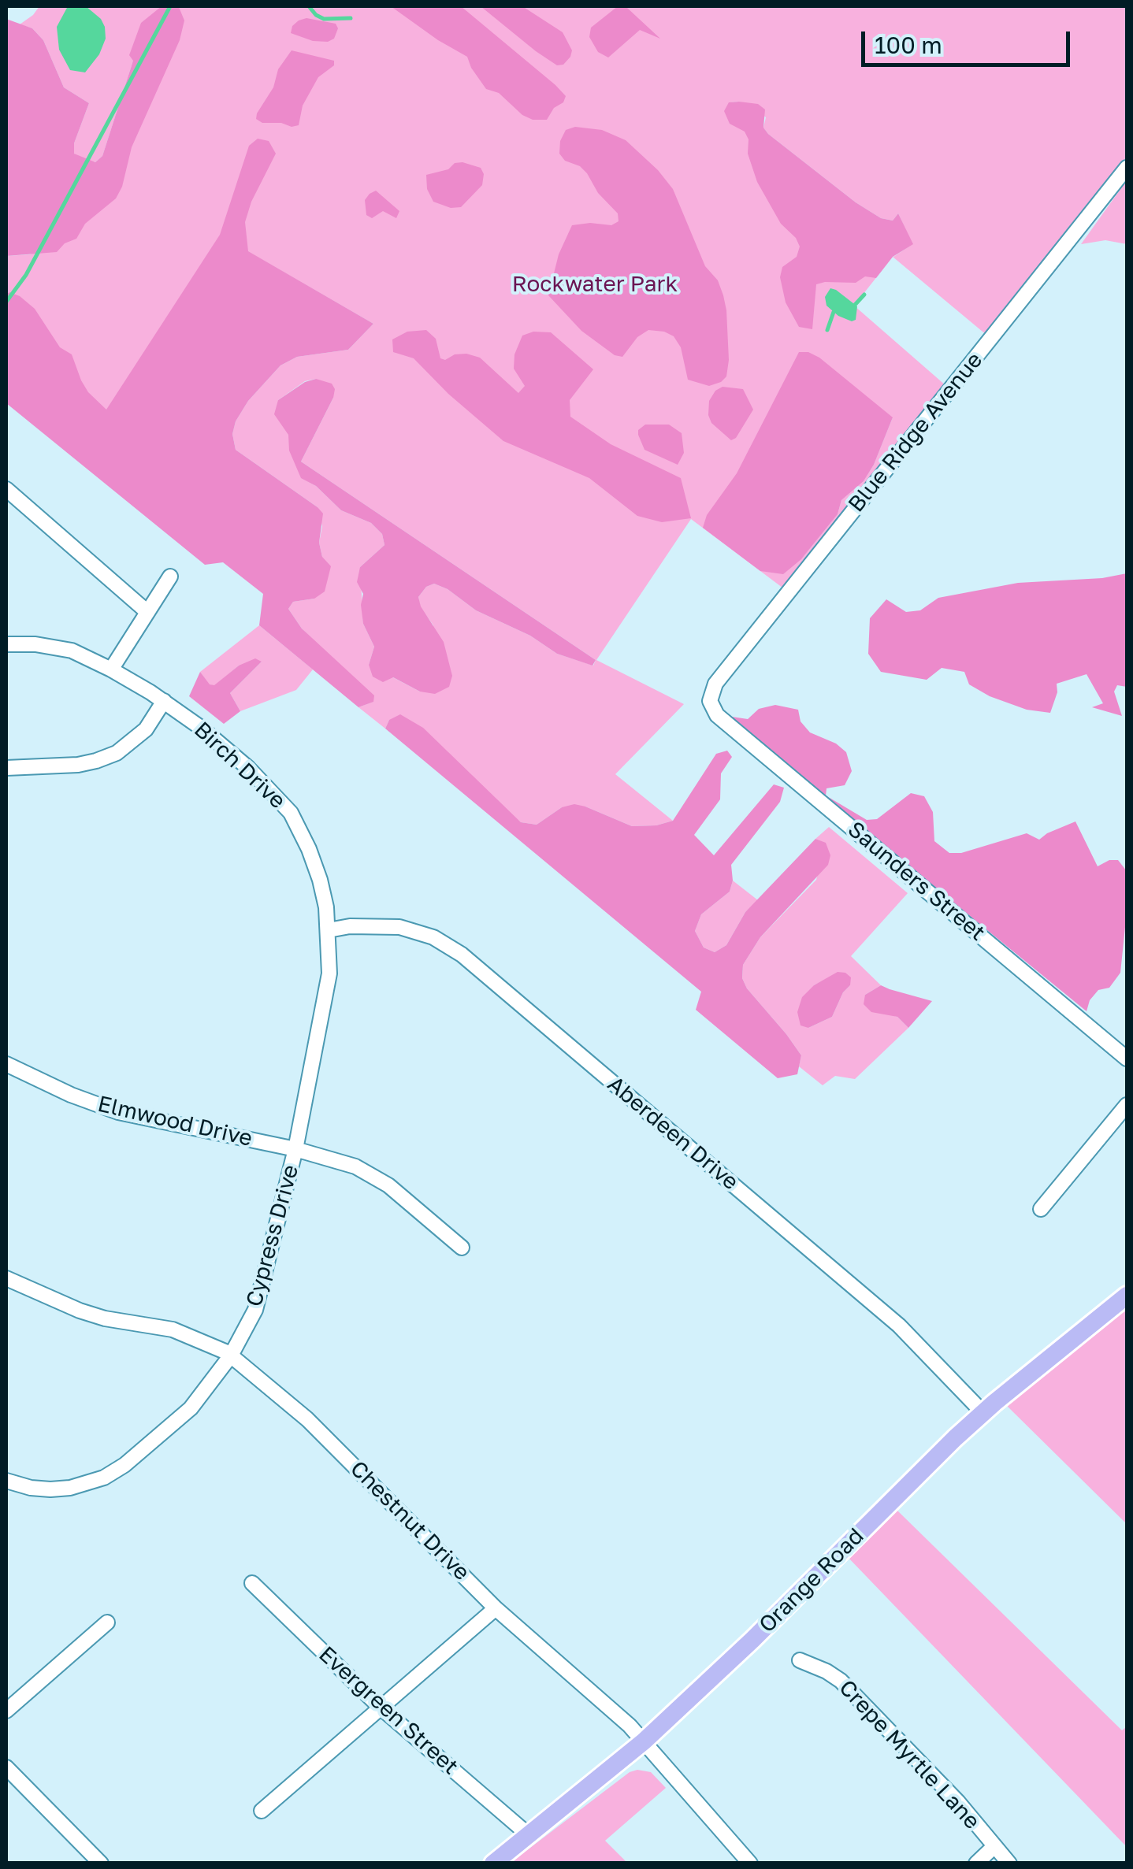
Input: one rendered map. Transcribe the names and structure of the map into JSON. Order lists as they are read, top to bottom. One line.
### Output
{"streets":{"main road":["Orange Road"],"street":["Blue Ridge Avenue","Birch Drive","Saunders Street","Elmwood Drive","Aberdeen Drive","Cypress Drive","Chestnut Drive","Evergreen Street","Crepe Myrtle Lane"]},"crossings":[["Blue Ridge Avenue","Saunders Street"],["Birch Drive","Aberdeen Drive"],["Birch Drive","Cypress Drive"],["Elmwood Drive","Cypress Drive"],["Aberdeen Drive","Cypress Drive"],["Aberdeen Drive","Orange Road"],["Cypress Drive","Chestnut Drive"],["Chestnut Drive","Orange Road"],["Orange Road","Evergreen Street"]],"parks":["Rockwater Park"],"scale_bar":"100 m"}
